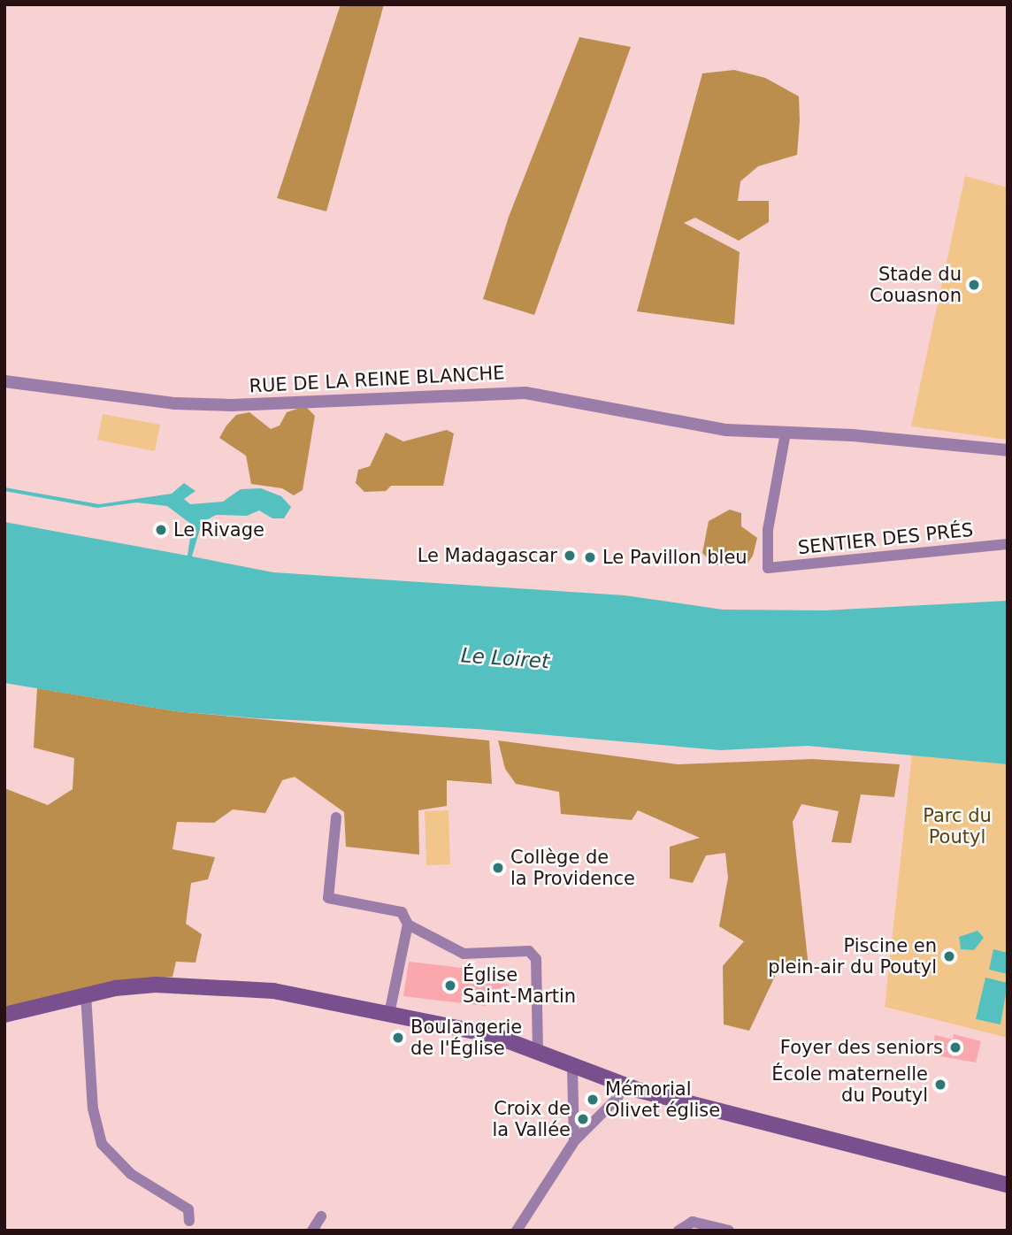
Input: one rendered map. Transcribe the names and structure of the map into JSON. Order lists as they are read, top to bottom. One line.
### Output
{"streets":{"street":["RUE DE LA REINE BLANCHE","SENTIER DES PRÉS"]},"crossings":[["RUE DE LA REINE BLANCHE","SENTIER DES PRÉS"]],"water":["Le Loiret"],"parks":["Parc du Poutyl"],"places":["Stade du Couasnon","Le Rivage","Le Madagascar","Le Pavillon bleu","Collège de la Providence","Piscine en plein-air du Poutyl","Église Saint-Martin","Boulangerie de l'Église","Foyer des seniors","École maternelle du Poutyl","Mémorial Olivet église","Croix de la Vallée"]}
